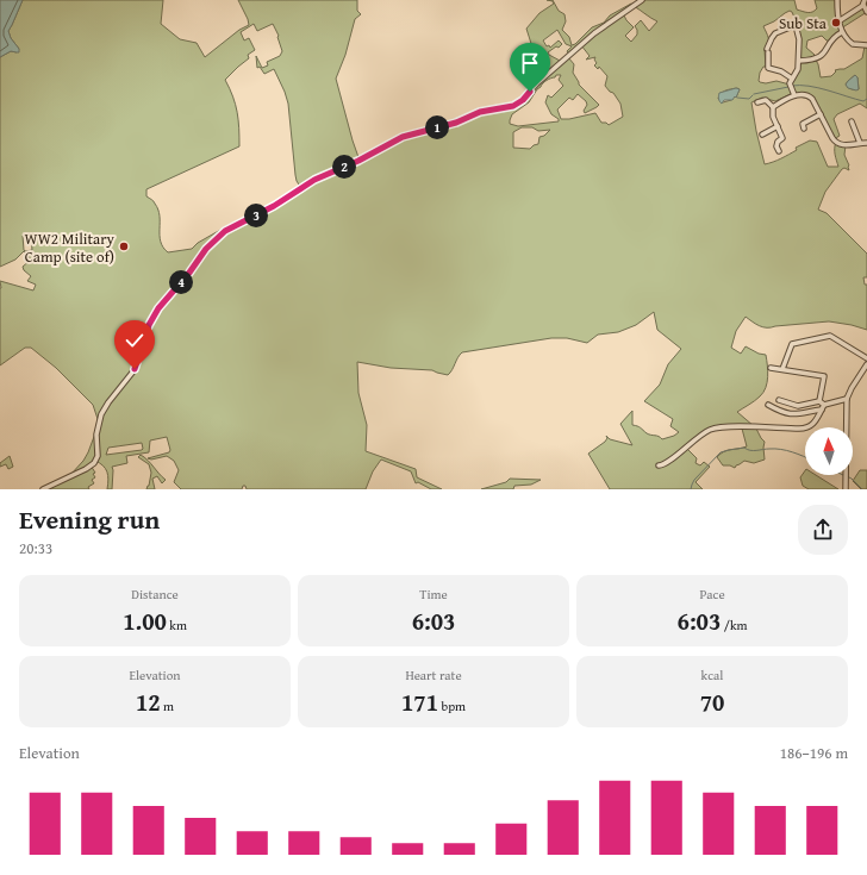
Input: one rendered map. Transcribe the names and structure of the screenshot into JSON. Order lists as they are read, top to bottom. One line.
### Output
{"places":["Sub Sta","WW2 Military Camp (site of)"],"north":"top","page":{"pins":["1","2","3","4"],"heading":["Evening run","20:33"],"stats":[["Distance","1.00 km"],["Time","6:03"],["Pace","6:03 /km"],["Elevation","12 m"],["Heart rate","171 bpm"],["kcal","70"]],"chart":["Elevation","186–196 m"]}}
